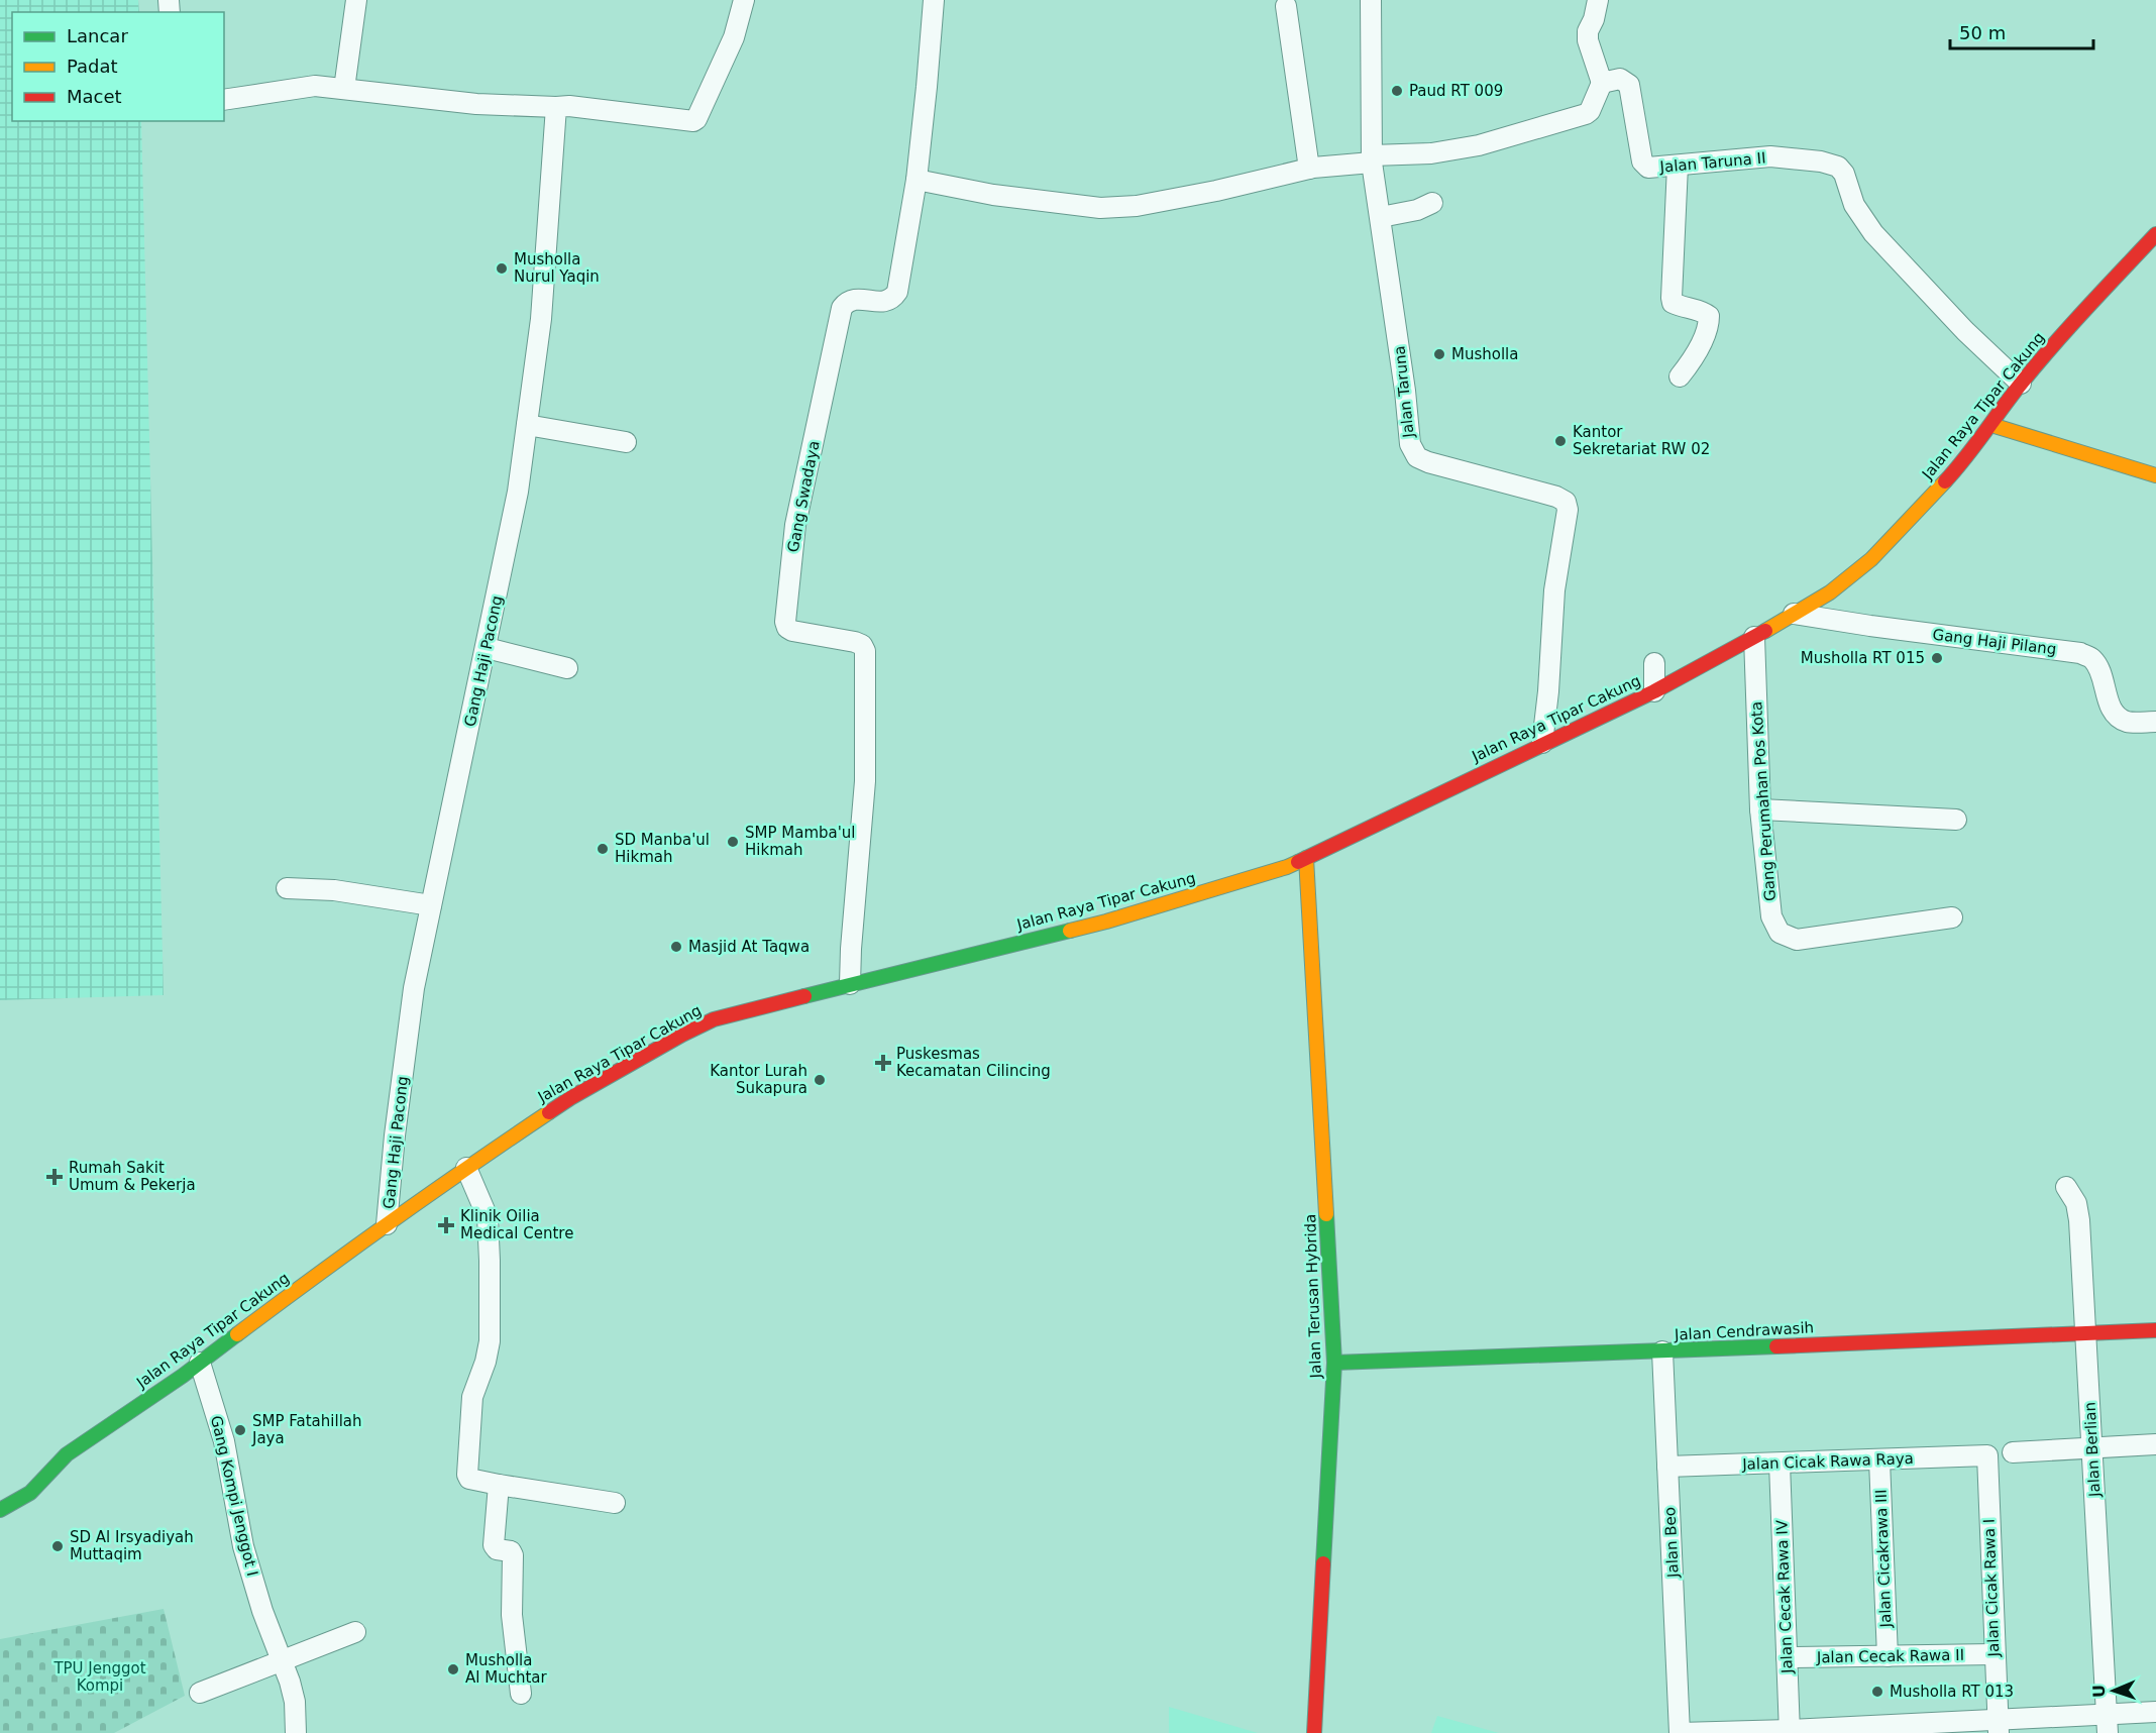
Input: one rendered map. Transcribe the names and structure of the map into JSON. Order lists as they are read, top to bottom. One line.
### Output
{"streets":{"street":["Jalan Taruna II","Jalan Taruna","Jalan Raya Tipar Cakung","Gang Swadaya","Gang Haji Pilang","Gang Haji Pacong","Gang Perumahan Pos Kota","Jalan Terusan Hybrida","Jalan Cendrawasih","Jalan Berlian","Jalan Cicak Rawa Raya","Gang Kompi Jenggot I","Jalan Beo","Jalan Cicakrawa III","Jalan Cicak Rawa I","Jalan Cecak Rawa IV","Jalan Cecak Rawa II"]},"crossings":[["Jalan Taruna II","Jalan Raya Tipar Cakung"],["Jalan Taruna","Jalan Raya Tipar Cakung"],["Jalan Raya Tipar Cakung","Gang Swadaya"],["Jalan Raya Tipar Cakung","Gang Haji Pilang"],["Jalan Raya Tipar Cakung","Gang Haji Pacong"],["Jalan Raya Tipar Cakung","Gang Perumahan Pos Kota"],["Jalan Raya Tipar Cakung","Jalan Terusan Hybrida"],["Jalan Raya Tipar Cakung","Gang Kompi Jenggot I"],["Jalan Terusan Hybrida","Jalan Cendrawasih"],["Jalan Cendrawasih","Jalan Berlian"],["Jalan Cendrawasih","Jalan Beo"],["Jalan Cicak Rawa Raya","Jalan Beo"],["Jalan Cicak Rawa Raya","Jalan Cicakrawa III"],["Jalan Cicak Rawa Raya","Jalan Cicak Rawa I"],["Jalan Cicak Rawa Raya","Jalan Cecak Rawa IV"],["Jalan Cicakrawa III","Jalan Cecak Rawa II"],["Jalan Cicak Rawa I","Jalan Cecak Rawa II"],["Jalan Cecak Rawa IV","Jalan Cecak Rawa II"]],"parks":["TPU Jenggot Kompi"],"places":{"other":["Paud RT 009","Musholla Nurul Yaqin","Musholla","Kantor Sekretariat RW 02","Musholla RT 015","SMP Mamba'ul Hikmah","SD Manba'ul Hikmah","Masjid At Taqwa","Kantor Lurah Sukapura","SMP Fatahillah Jaya","SD Al Irsyadiyah Muttaqim","Musholla Al Muchtar","Musholla RT 013"],"health":["Puskesmas Kecamatan Cilincing","Rumah Sakit Umum & Pekerja","Klinik Oilia Medical Centre"]},"legend":["Lancar","Padat","Macet"],"scale_bar":"50 m","north":"left"}
